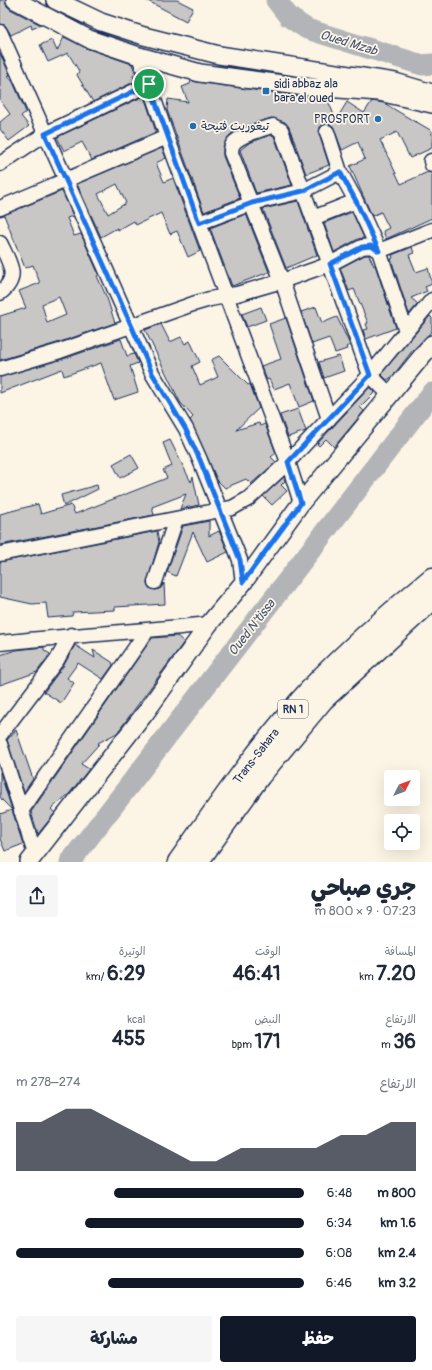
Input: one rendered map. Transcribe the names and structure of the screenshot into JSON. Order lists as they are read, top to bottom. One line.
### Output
{"streets":{"highway":["RN 1","Trans-Sahara"]},"water":["Oued Mzab","Oued N'tissa"],"places":{"transit":["sidi abbaz ala bara el oued"],"other":["PROSPORT","تيغوريت فتيحة"]},"north":"top right","page":{"heading":["جري صباحي","07:23 · 9 × 800 m"],"stats":[["المسافة","7.20 km"],["الوقت","46:41"],["الوتيرة","6:29 /km"],["الارتفاع","36 m"],["النبض","171 bpm"],["kcal","455"]],"chart":["الارتفاع","274–278 m"],"list":[{"name":"800 m","note":"6:48"},{"name":"1.6 km","note":"6:34"},{"name":"2.4 km","note":"6:08"},{"name":"3.2 km","note":"6:46"}],"buttons":["حفظ","مشاركة"]}}
